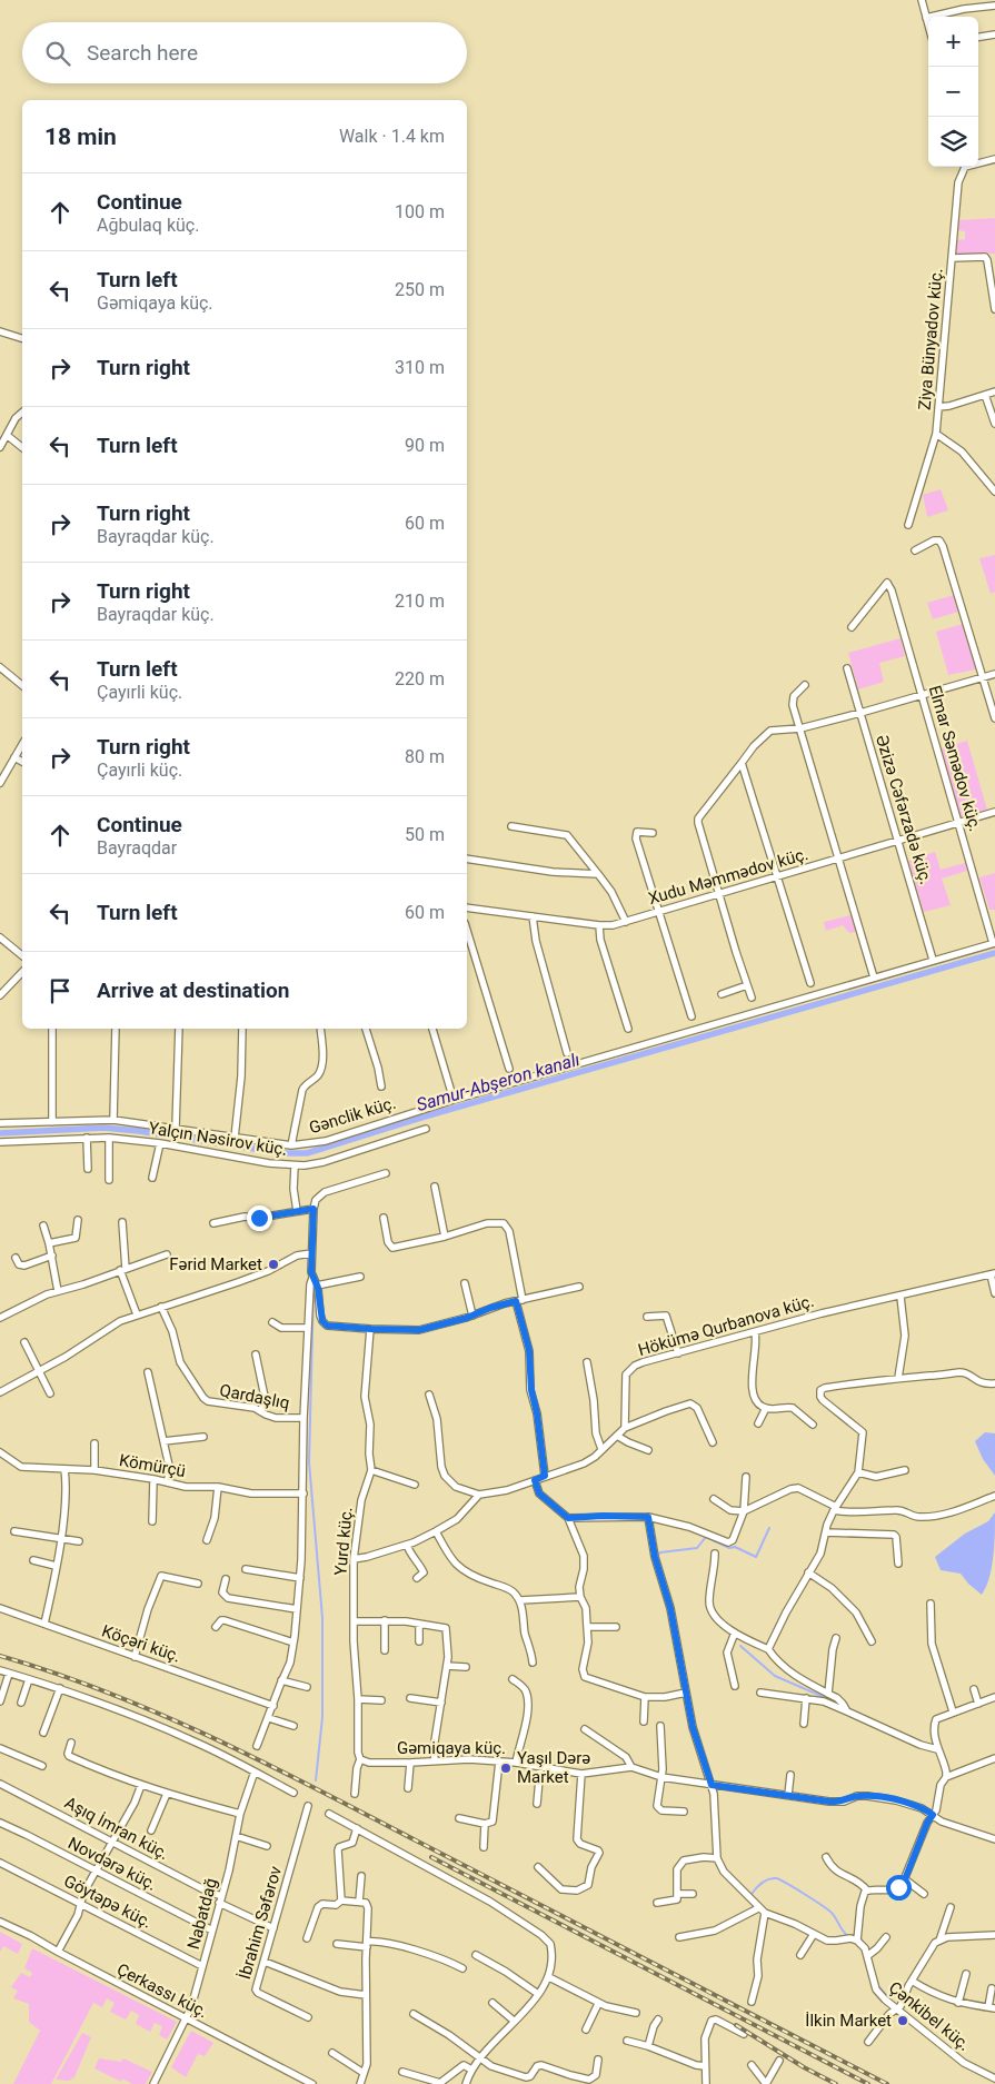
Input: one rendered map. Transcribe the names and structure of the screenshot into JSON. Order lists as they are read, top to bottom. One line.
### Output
{"streets":{"street":["Ziya Bünyadov küç.","Elmar Səmədov küç.","Əzizə Cəfərzadə küç.","Xudu Məmmədov küç.","Gənclik küç.","Yalçın Nəsirov küç.","Hökümə Qurbanova küç.","Qardaşlıq","Kömürçü","Yurd küç.","Köçəri küç.","Gəmiqaya küç.","Aşıq İmran küç.","Novdərə küç.","Göytəpə küç.","Nabatdağ","İbrahim Səfərov","Çerkassı küç.","Çənkibel küç."]},"crossings":[["Elmar Səmədov küç.","Xudu Məmmədov küç."],["Elmar Səmədov küç.","Gənclik küç."],["Əzizə Cəfərzadə küç.","Xudu Məmmədov küç."],["Əzizə Cəfərzadə küç.","Gənclik küç."],["Yurd küç.","Gəmiqaya küç."],["Aşıq İmran küç.","Nabatdağ"],["Aşıq İmran küç.","İbrahim Səfərov"],["Novdərə küç.","Nabatdağ"],["Göytəpə küç.","Nabatdağ"],["Nabatdağ","Çerkassı küç."]],"water":["Samur-Abşeron kanalı"],"places":["Fərid Market","Yaşıl Dərə Market","İlkin Market"],"page":{"map_buttons":["+","−"],"search":"Search here","heading":["18 min","Walk · 1.4 km"],"list":[["Continue","Ağbulaq küç.","100 m"],["Turn left","Gəmiqaya küç.","250 m"],["Turn right","310 m"],["Turn left","90 m"],["Turn right","Bayraqdar küç.","60 m"],["Turn right","Bayraqdar küç.","210 m"],["Turn left","Çayırli küç.","220 m"],["Turn right","Çayırli küç.","80 m"],["Continue","Bayraqdar","50 m"],["Turn left","60 m"],"Arrive at destination"]}}
